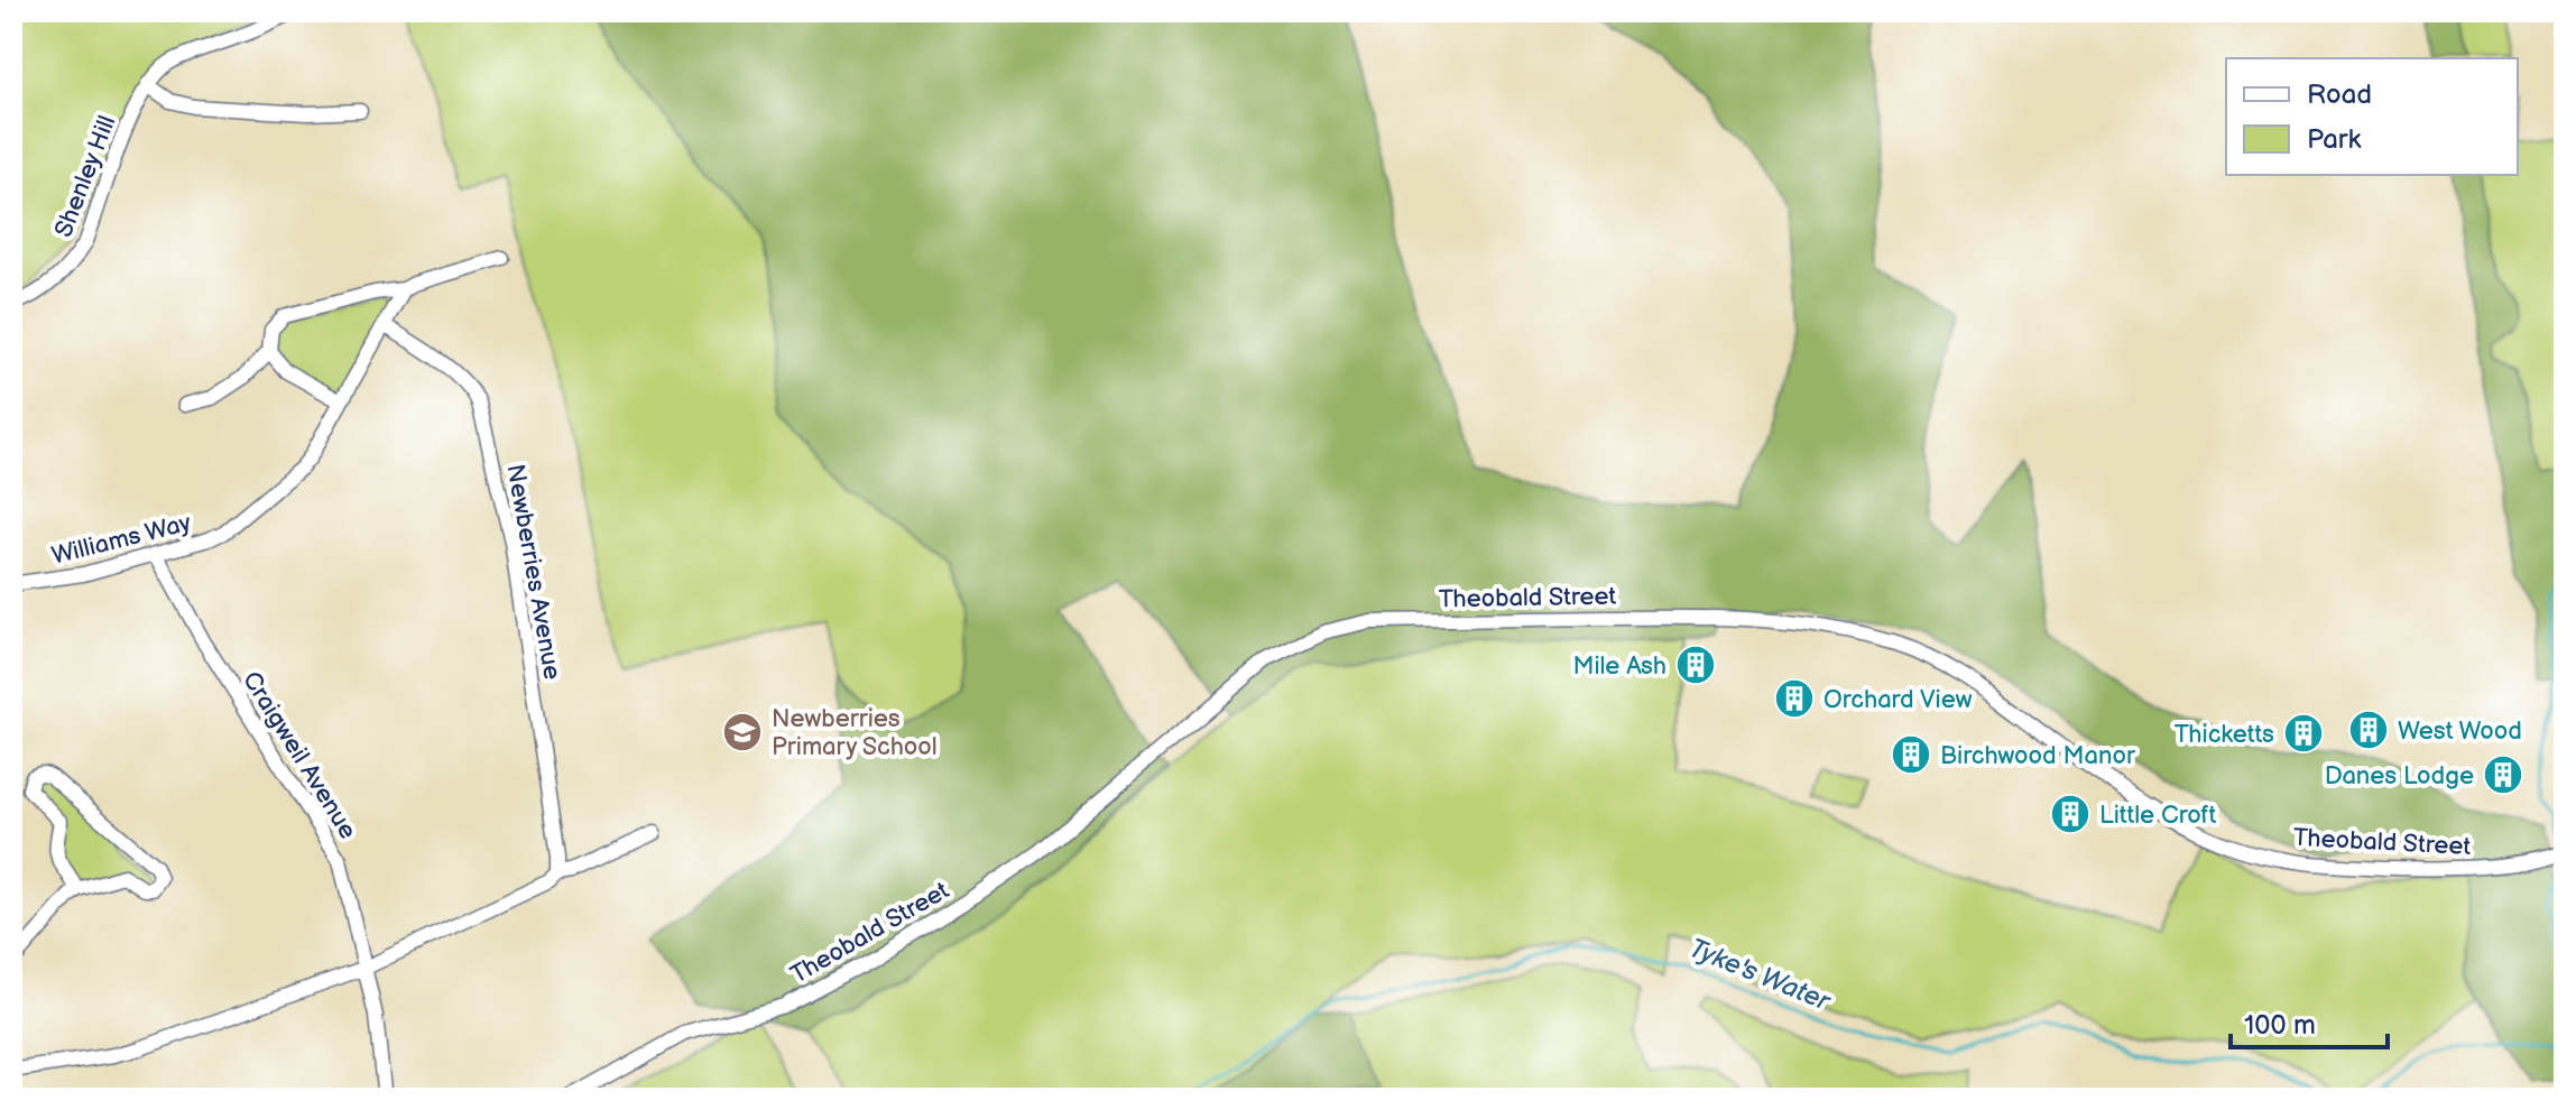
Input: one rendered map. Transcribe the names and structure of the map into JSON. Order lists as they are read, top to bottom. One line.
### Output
{"streets":{"street":["Shenley Hill","Williams Way","Newberries Avenue","Theobald Street","Craigweil Avenue"]},"crossings":[["Williams Way","Newberries Avenue"],["Williams Way","Craigweil Avenue"]],"water":["Tyke's Water"],"places":{"building":["Mile Ash","Orchard View","West Wood","Thicketts","Birchwood Manor","Danes Lodge","Little Croft"],"school or university":["Newberries Primary School"]},"legend":["Road","Park"],"scale_bar":"100 m"}
